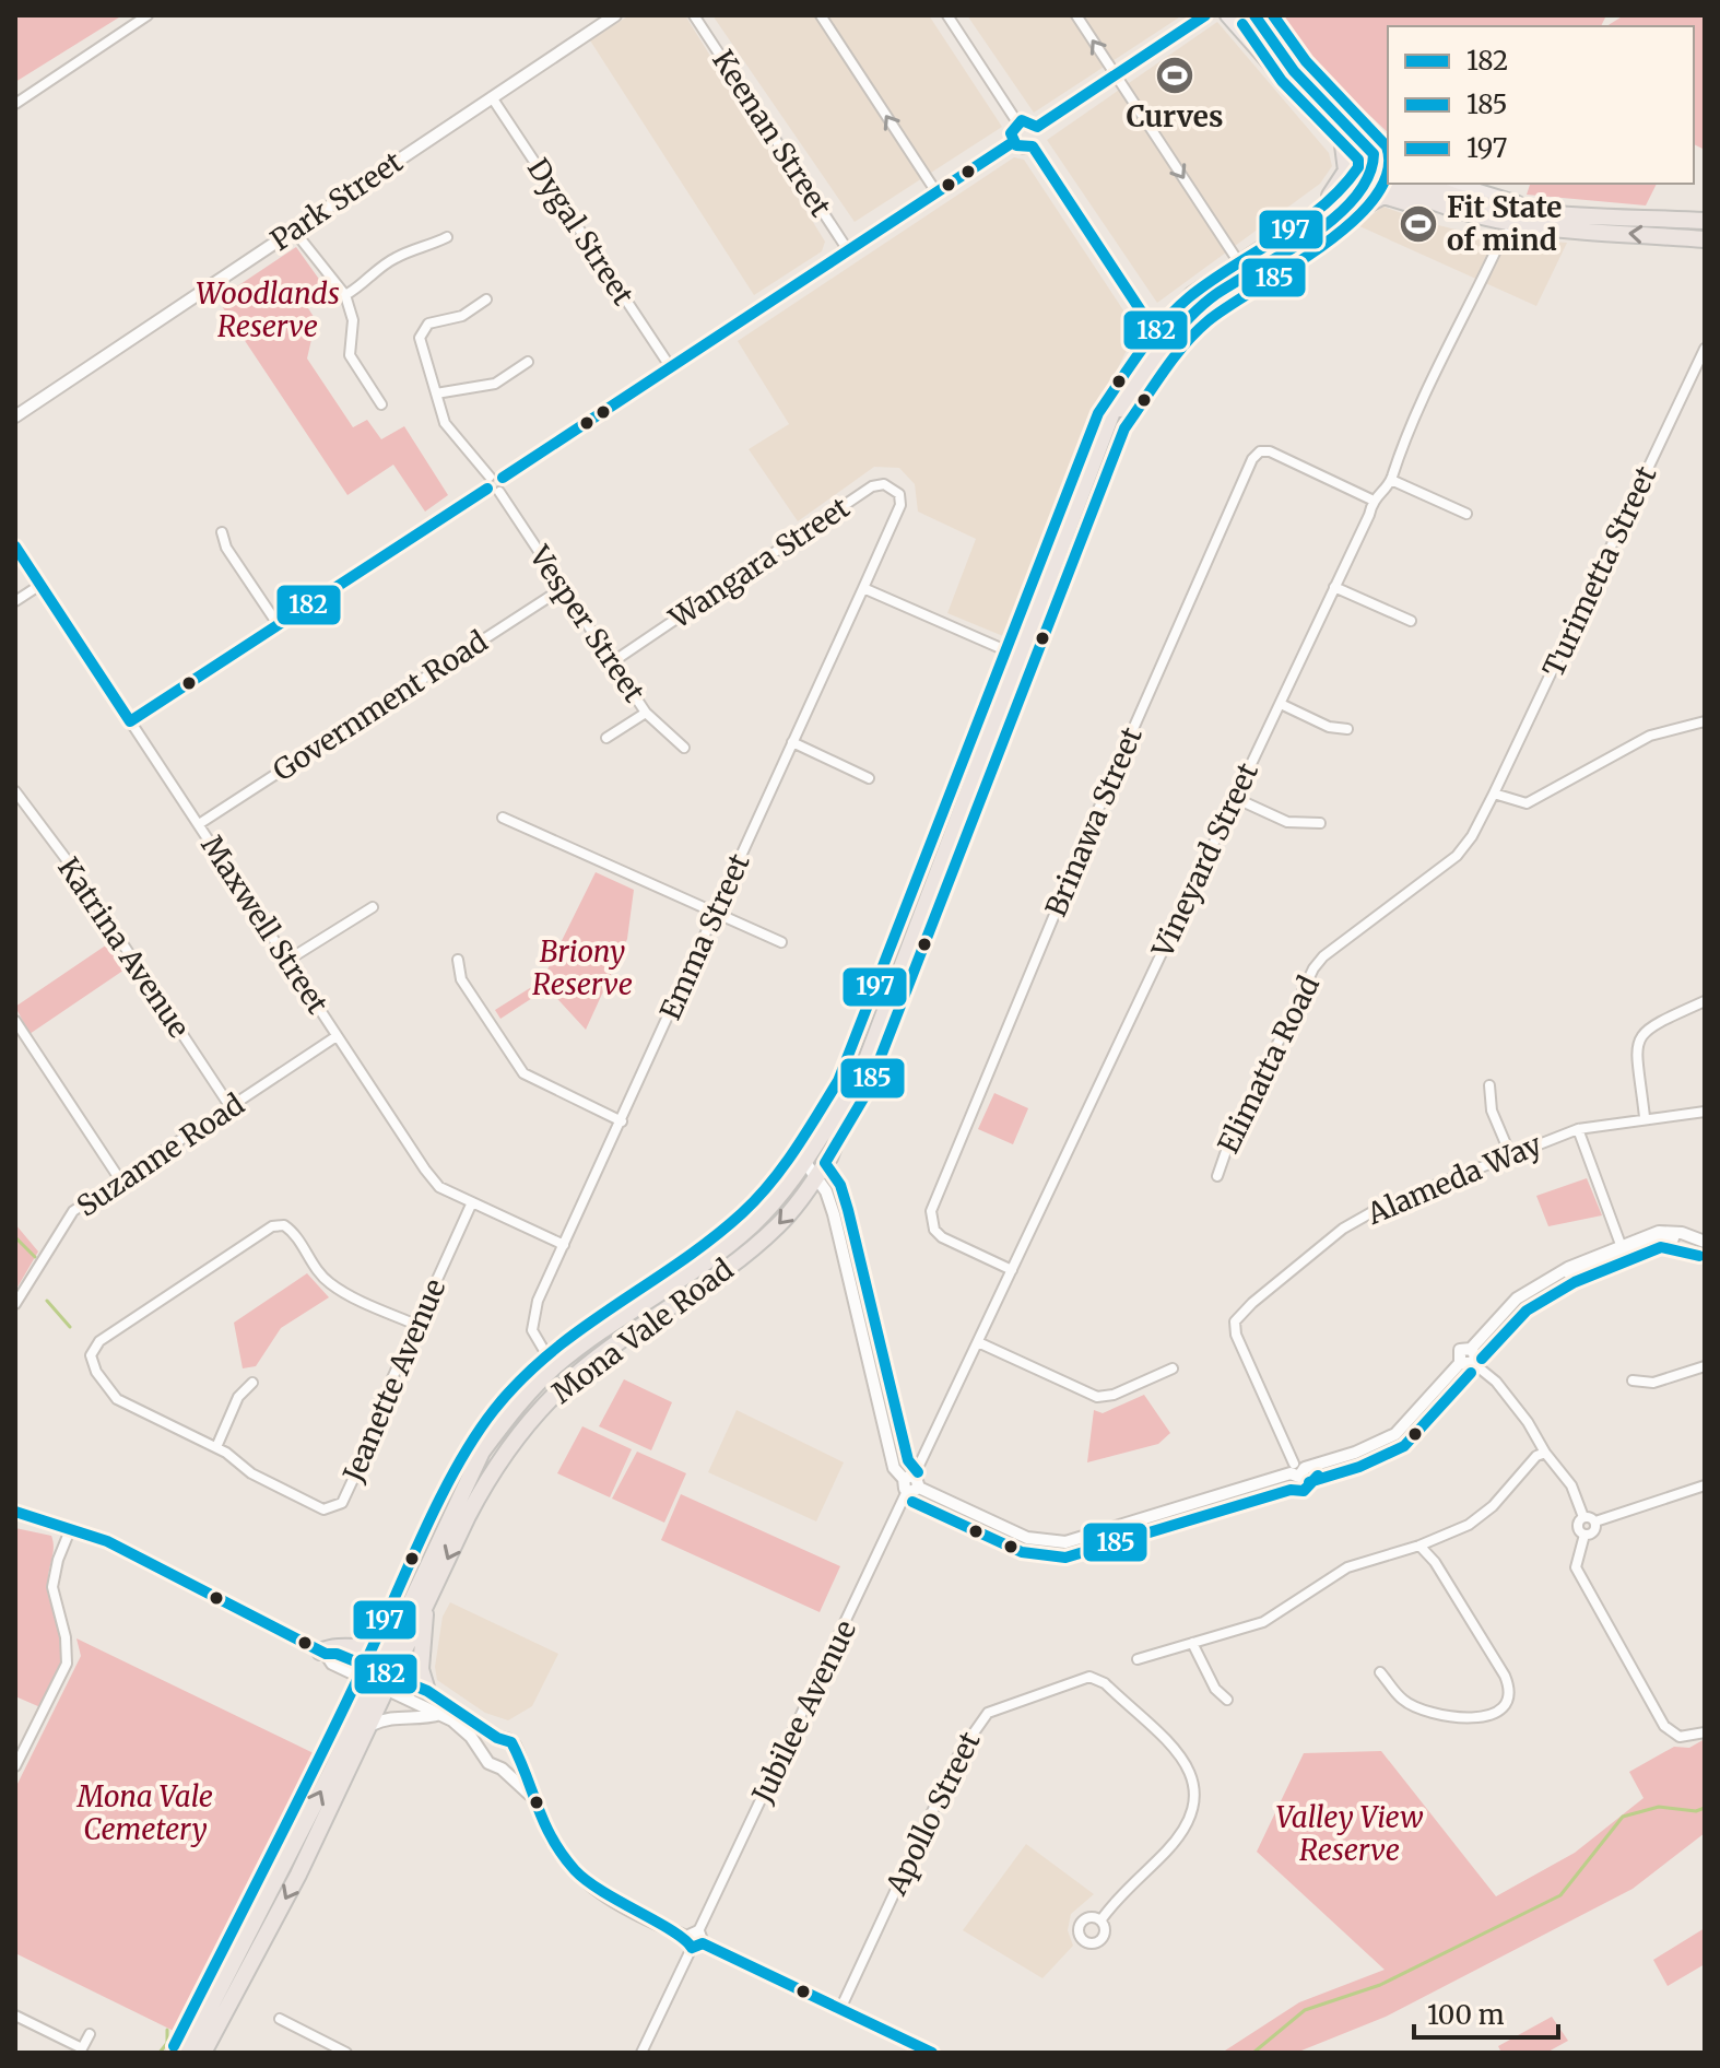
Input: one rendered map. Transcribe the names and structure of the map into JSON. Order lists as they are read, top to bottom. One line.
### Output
{"streets":{"highway":["Mona Vale Road"],"street":["Keenan Street","Park Street","Dygal Street","Wangara Street","Turimetta Street","Vesper Street","Government Road","Brinawa Street","Vineyard Street","Maxwell Street","Emma Street","Katrina Avenue","Elimatta Road","Suzanne Road","Alameda Way","Jeanette Avenue","Jubilee Avenue","Apollo Street"]},"crossings":[["Park Street","Dygal Street"],["Wangara Street","Vesper Street"],["Wangara Street","Emma Street"],["Turimetta Street","Elimatta Road"],["Vesper Street","Government Road"],["Government Road","Maxwell Street"],["Brinawa Street","Vineyard Street"],["Vineyard Street","Jubilee Avenue"],["Maxwell Street","Emma Street"],["Maxwell Street","Suzanne Road"],["Maxwell Street","Jeanette Avenue"],["Emma Street","Mona Vale Road"],["Katrina Avenue","Suzanne Road"]],"parks":["Woodlands Reserve","Briony Reserve","Mona Vale Cemetery","Valley View Reserve"],"places":{"sports":["Curves","Fit State of mind"]},"lines":["transit line 182","transit line 185","transit line 197"],"legend":["182","185","197"],"scale_bar":"100 m"}
